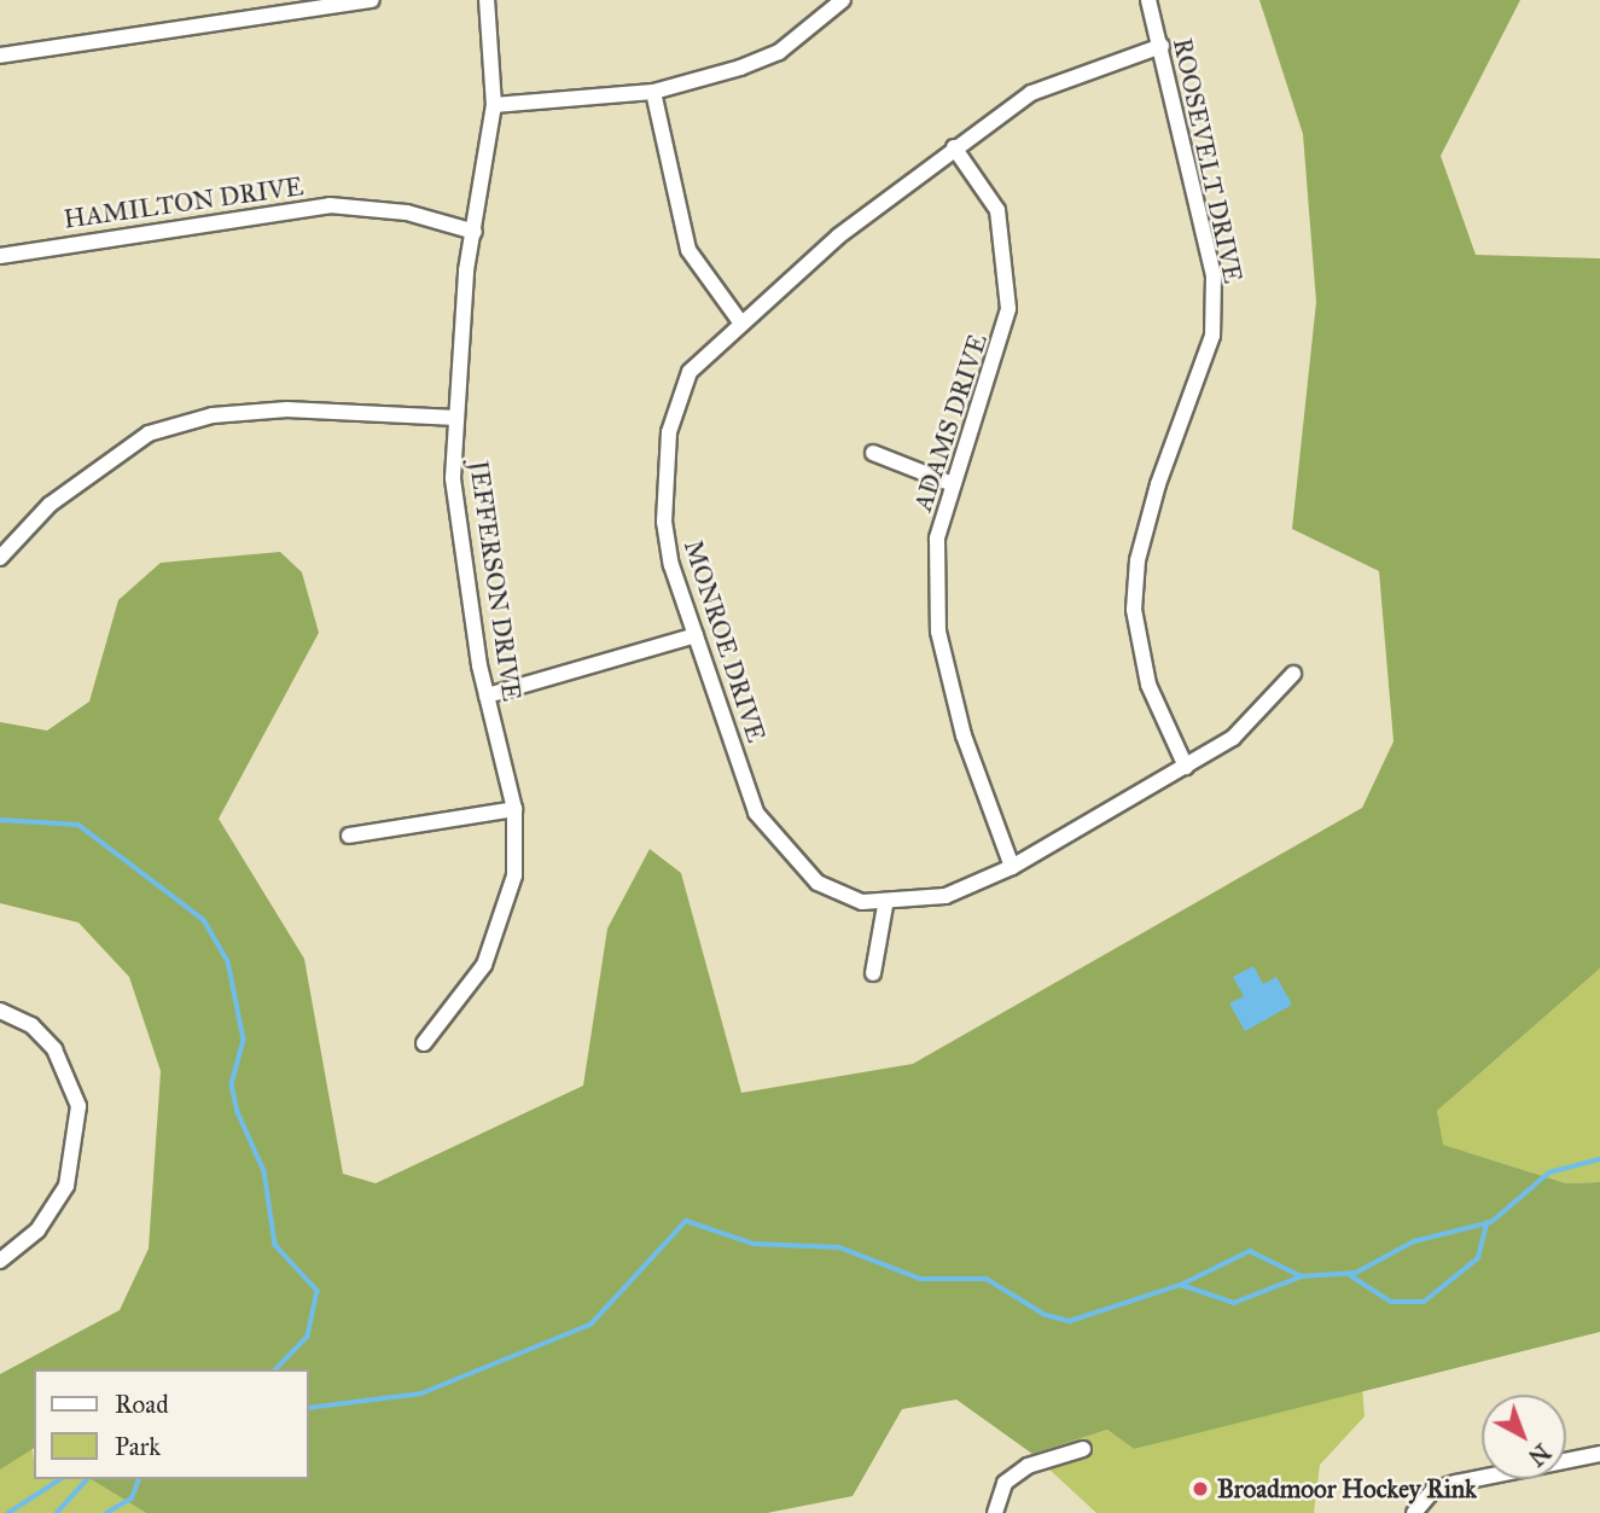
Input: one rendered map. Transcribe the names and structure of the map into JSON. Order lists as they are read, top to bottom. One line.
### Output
{"streets":{"street":["ROOSEVELT DRIVE","HAMILTON DRIVE","ADAMS DRIVE","JEFFERSON DRIVE","MONROE DRIVE"]},"crossings":[["ROOSEVELT DRIVE","MONROE DRIVE"],["HAMILTON DRIVE","JEFFERSON DRIVE"],["ADAMS DRIVE","MONROE DRIVE"]],"places":["Broadmoor Hockey Rink"],"legend":["Road","Park"],"north":"bottom right"}
